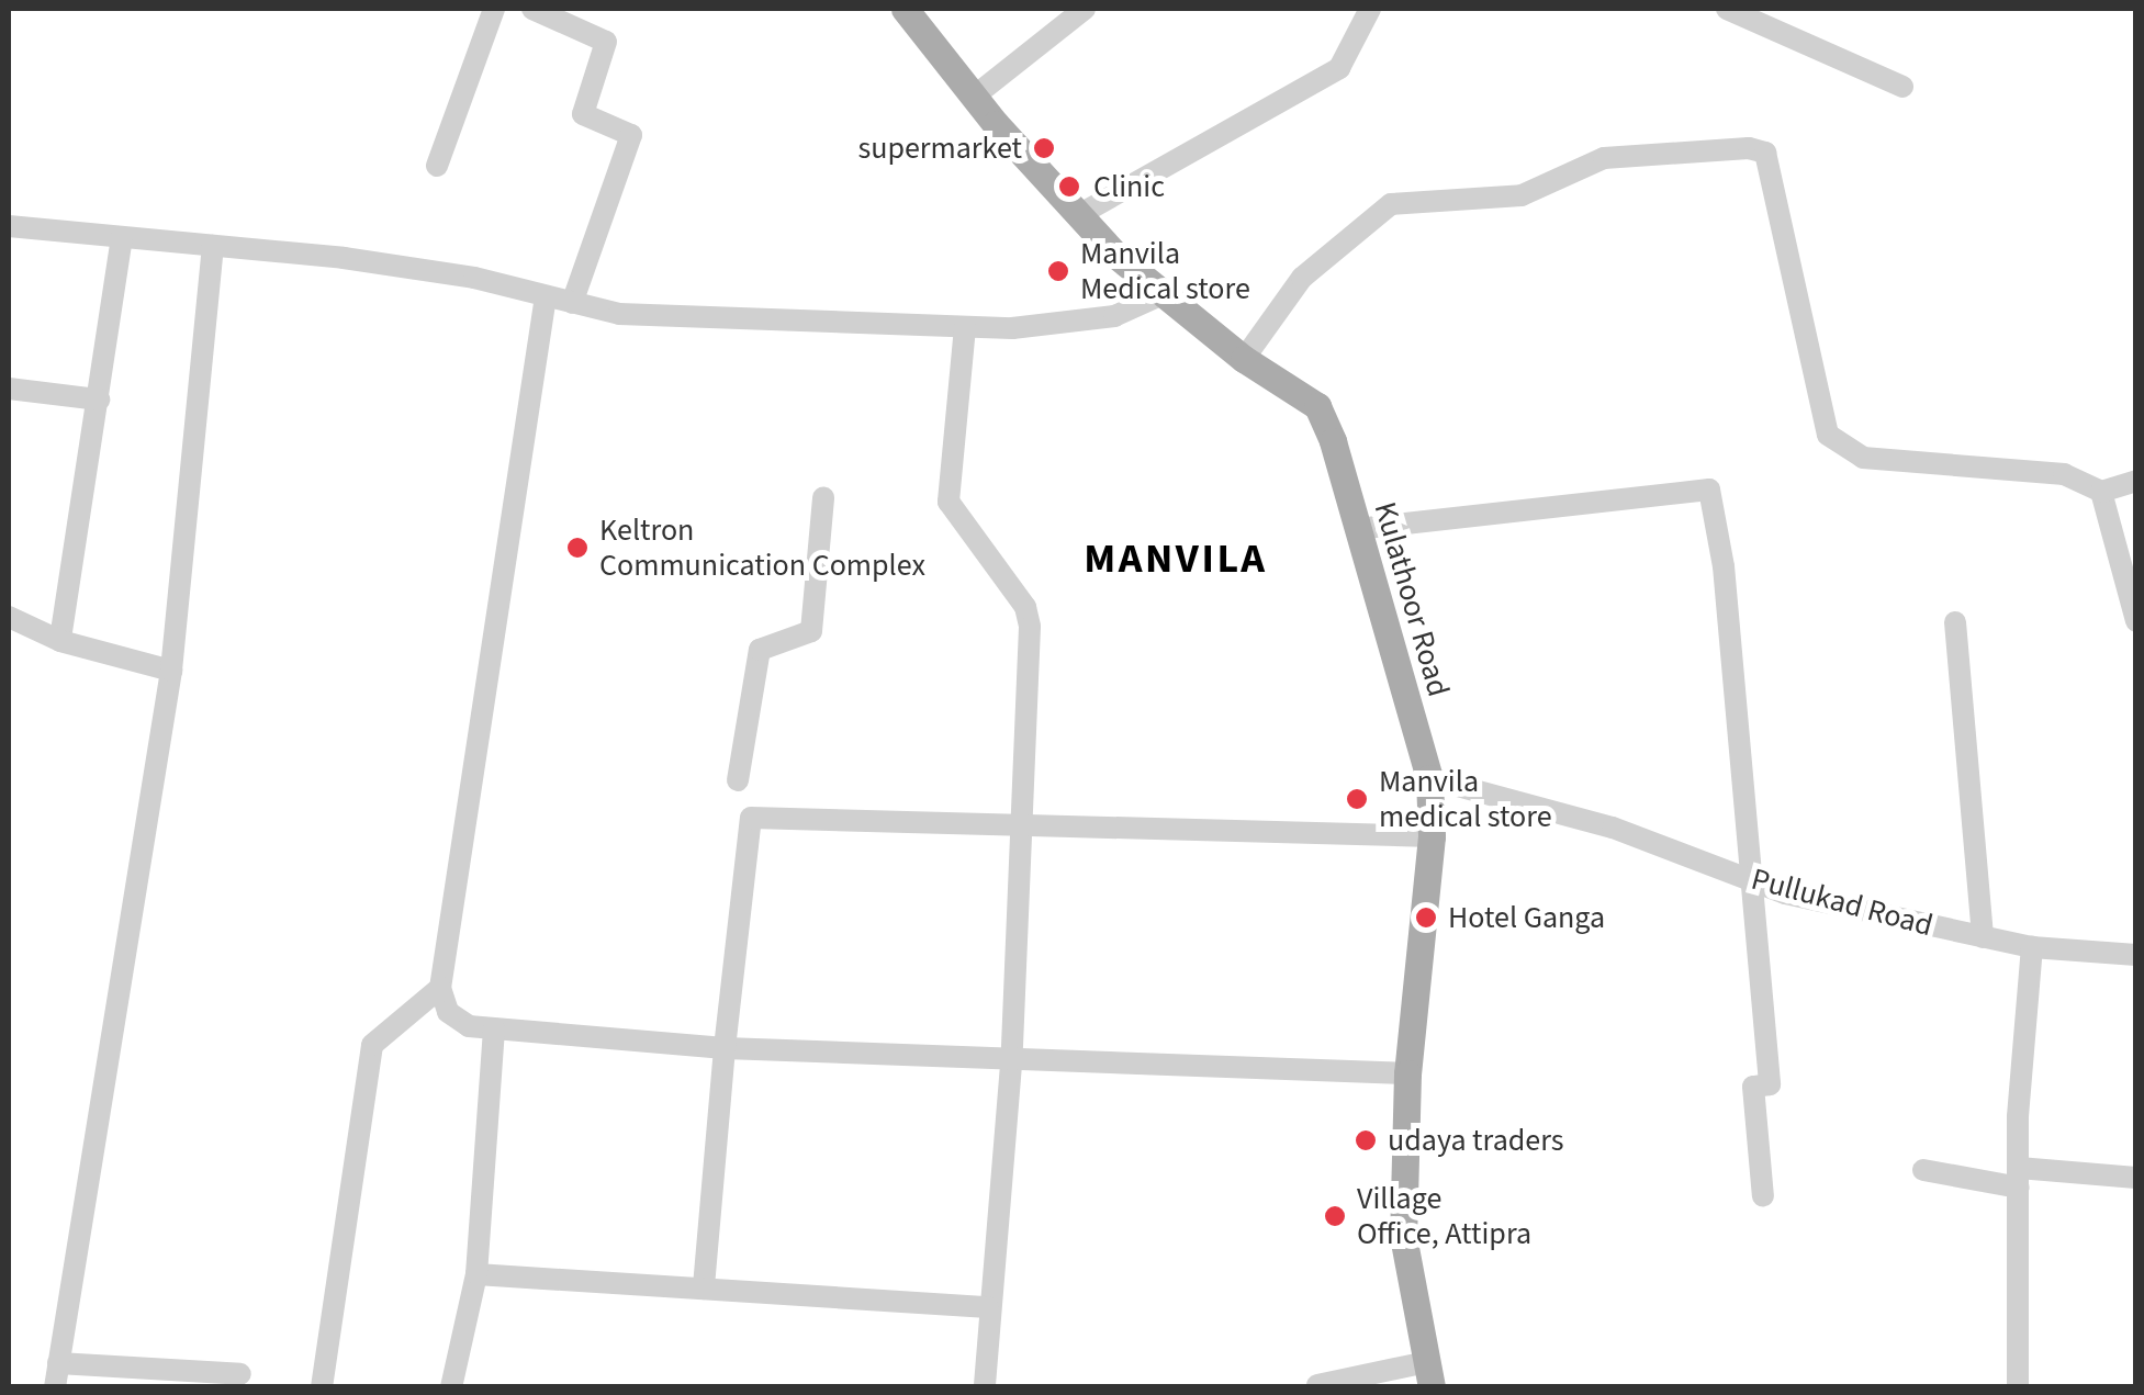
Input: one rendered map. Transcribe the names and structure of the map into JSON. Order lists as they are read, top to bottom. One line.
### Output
{"streets":{"main road":["Kulathoor Road"],"street":["Pullukad Road"]},"crossings":[["Kulathoor Road","Pullukad Road"]],"districts":["MANVILA"],"places":["supermarket","Clinic","Manvila Medical store","Keltron Communication Complex","Manvila medical store","Hotel Ganga","udaya traders","Village Office, Attipra"]}
